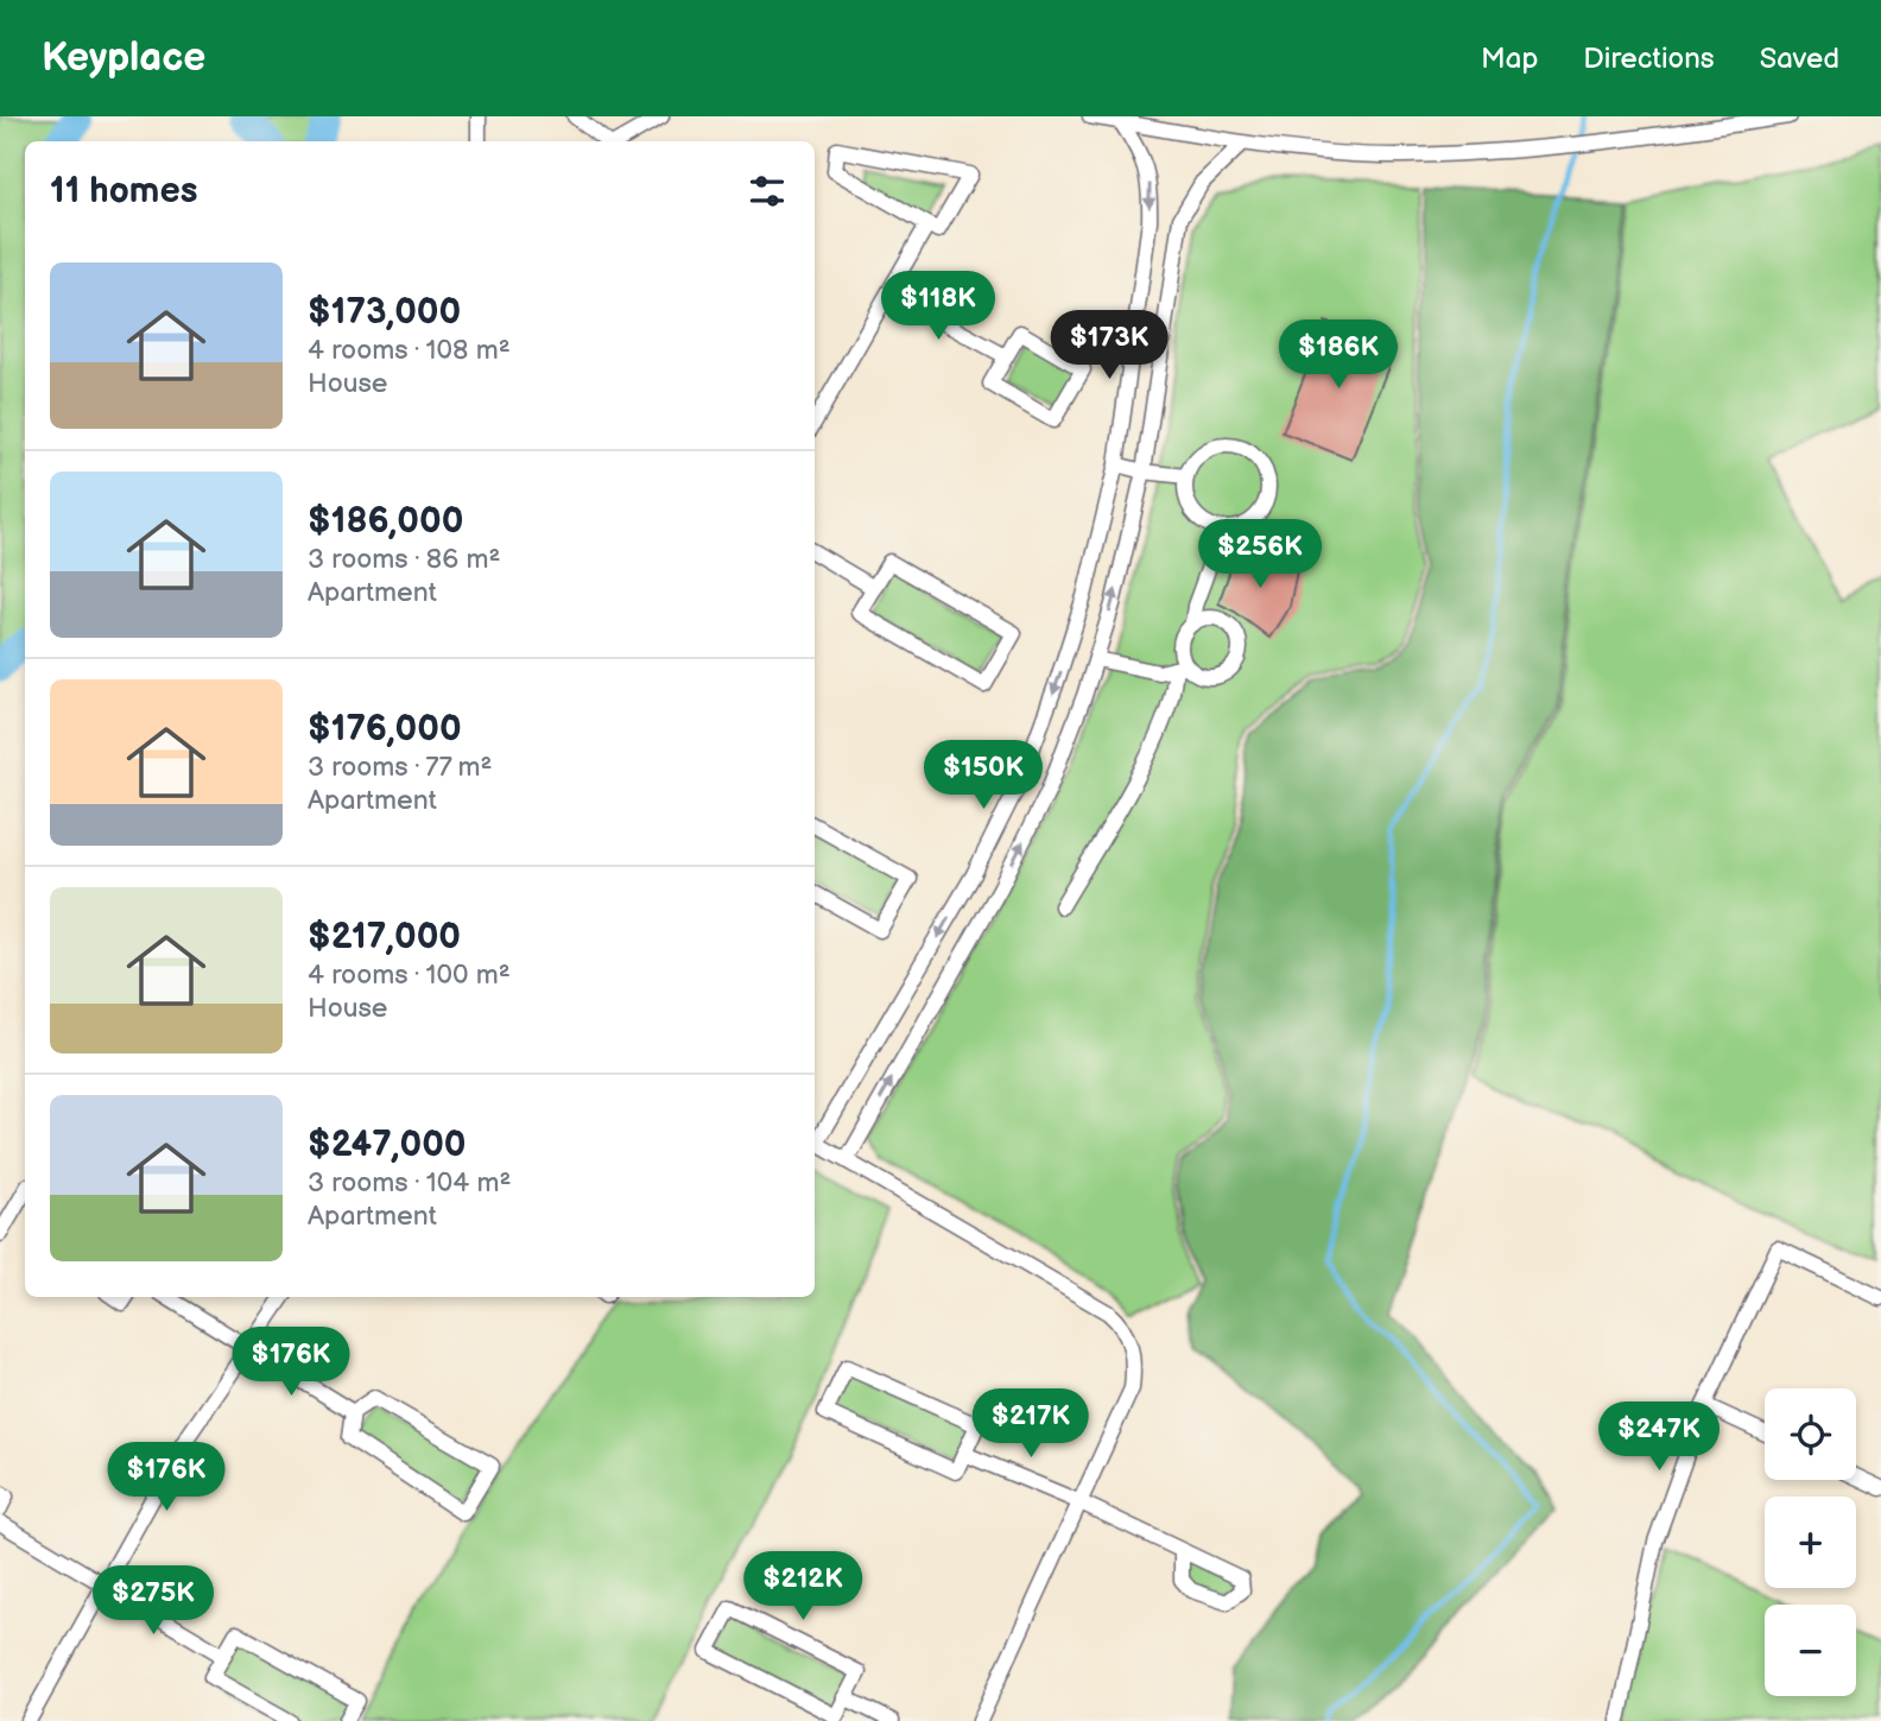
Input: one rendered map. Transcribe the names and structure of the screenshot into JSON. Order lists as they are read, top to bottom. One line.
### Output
{"page":{"header":"Keyplace","nav":["Map","Directions","Saved"],"heading":"11 homes","list":[{"name":"$173,000","note":"4 rooms · 108 m² · House"},{"name":"$186,000","note":"3 rooms · 86 m² · Apartment"},{"name":"$176,000","note":"3 rooms · 77 m² · Apartment"},{"name":"$217,000","note":"4 rooms · 100 m² · House"},{"name":"$247,000","note":"3 rooms · 104 m² · Apartment"}],"price":["$118K","$173K","$186K","$256K","$150K","$176K","$217K","$247K","$176K","$212K","$275K"],"map_buttons":["+","−"]}}
